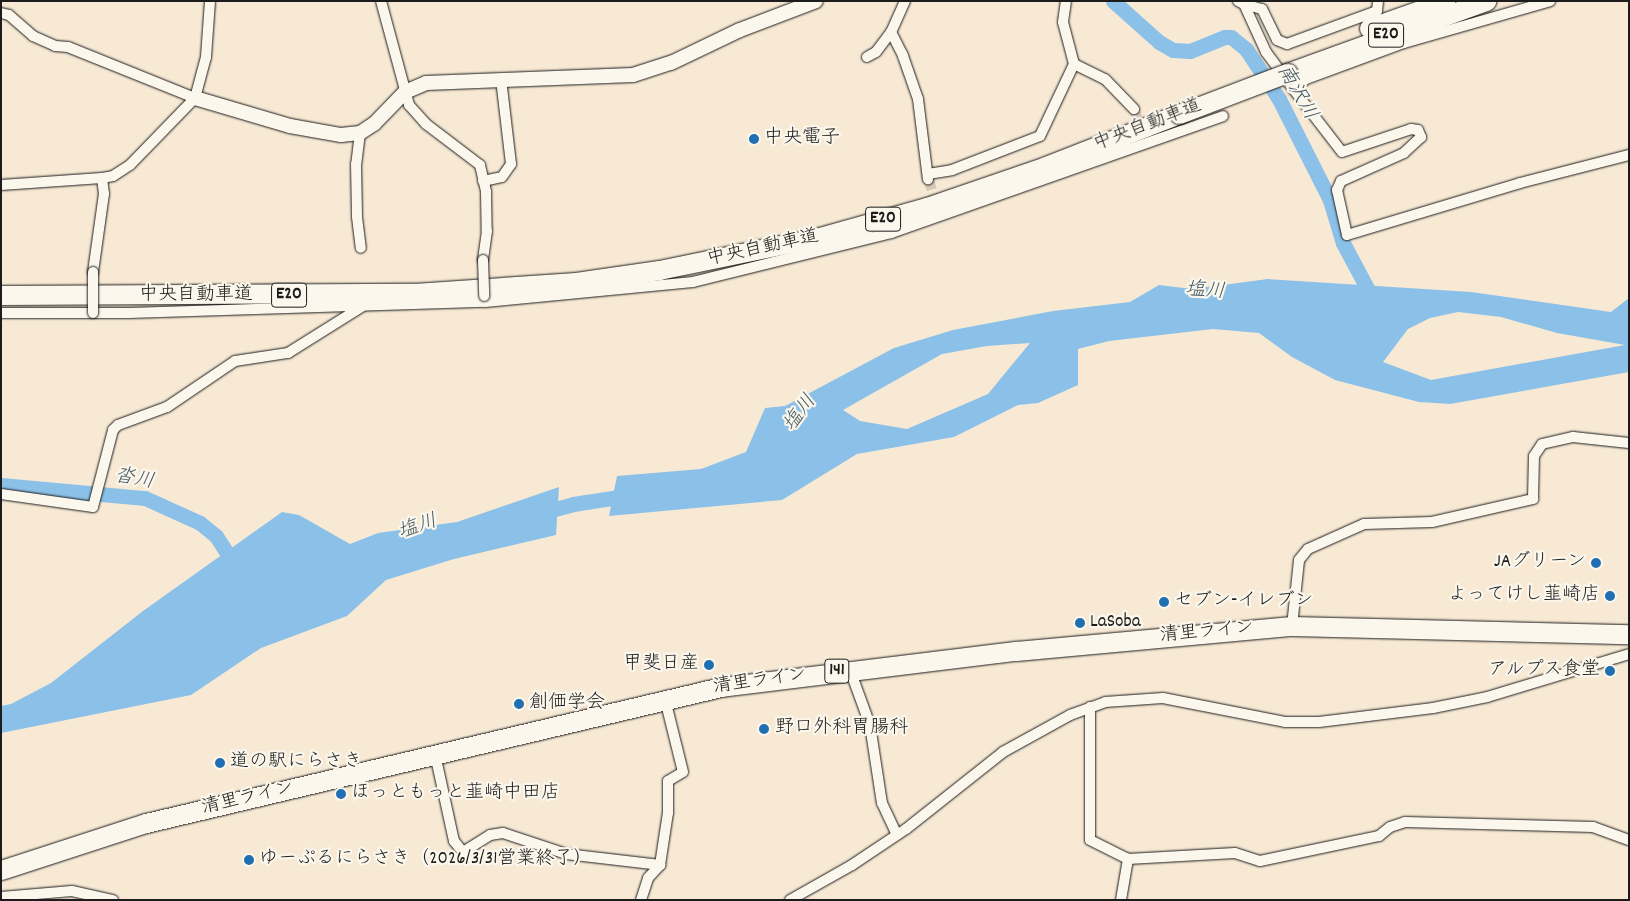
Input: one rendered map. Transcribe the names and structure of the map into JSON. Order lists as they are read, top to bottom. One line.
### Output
{"streets":{"highway":["E20","中央自動車道","清里ライン","141"]},"water":["南沢川","塩川","沓川"],"places":["中央電子","JAグリーン","よってけし韮崎店","セブン-イレブン","LaSoba","甲斐日産","アルプス食堂","創価学会","野口外科胃腸科","道の駅にらさき","ほっともっと韮崎中田店","ゆーぷるにらさき（2026/3/31営業終了）"]}
